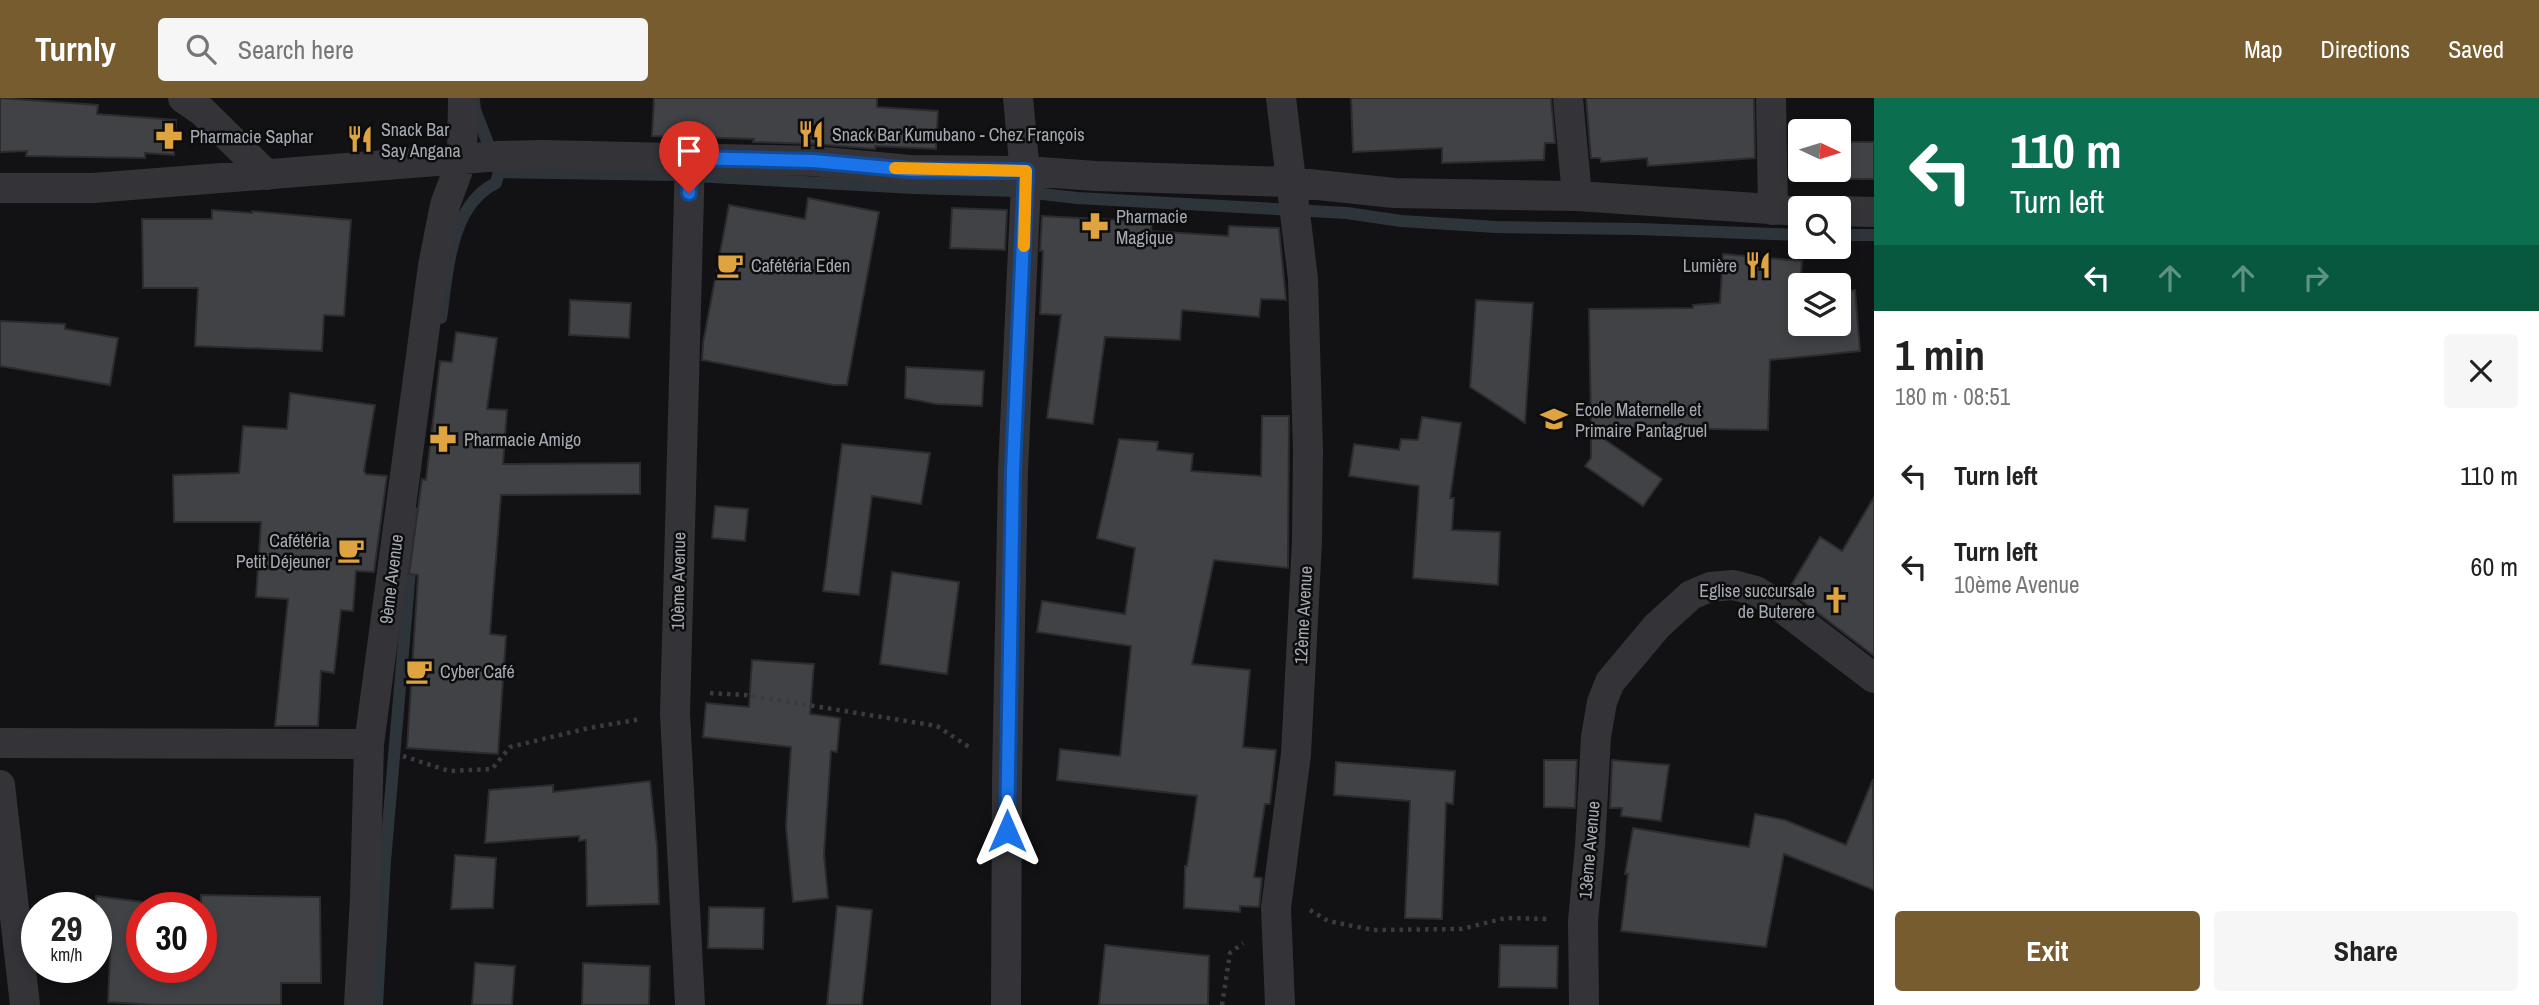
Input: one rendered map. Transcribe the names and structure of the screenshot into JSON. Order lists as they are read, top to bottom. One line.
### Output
{"streets":{"street":["9ème Avenue","10ème Avenue","12ème Avenue","13ème Avenue"]},"crossings":[["12ème Avenue","13ème Avenue"]],"places":{"restaurant":["Snack Bar Kumubano - Chez François","Snack Bar Say Angana","Lumière"],"pharmacy":["Pharmacie Saphar","Pharmacie Magique","Pharmacie Amigo"],"cafe":["Cafétéria Eden","Cafétéria Petit Déjeuner","Cyber Café"],"school or university":["Ecole Maternelle et Primaire Pantagruel"],"church":["Eglise succursale de Buterere"]},"north":"right","page":{"header":"Turnly","search":"Search here","nav":["Map","Directions","Saved"],"turn":["110 m","Turn left"],"heading":["1 min","180 m · 08:51"],"list":[{"name":"Turn left","value":"110 m"},{"name":"Turn left","note":"10ème Avenue","value":"60 m"}],"speed":"29 km/h","limit":"30","buttons":["Exit","Share"]}}
